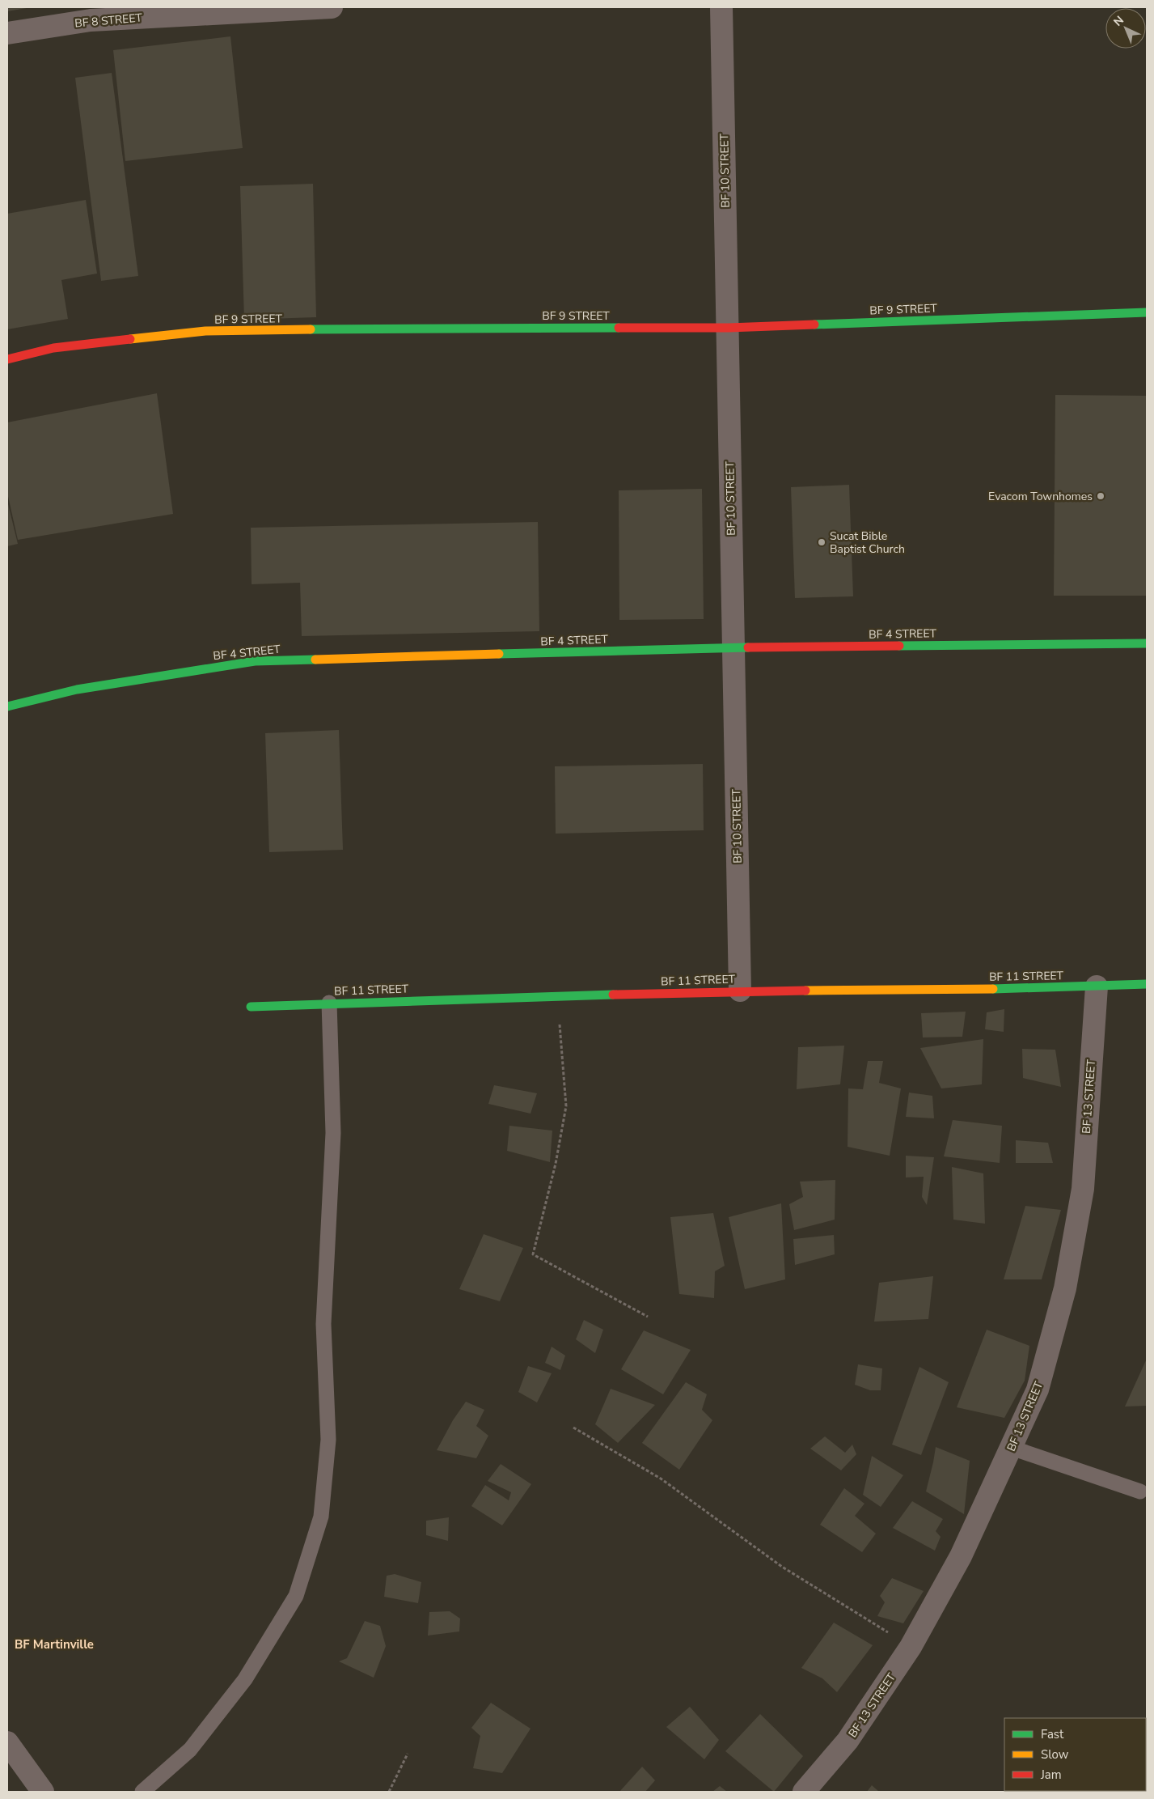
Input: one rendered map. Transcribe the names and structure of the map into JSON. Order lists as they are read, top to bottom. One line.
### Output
{"streets":{"street":["BF 8 STREET","BF 10 STREET","BF 9 STREET","BF 4 STREET","BF 11 STREET","BF 13 STREET"]},"crossings":[["BF 10 STREET","BF 9 STREET"],["BF 10 STREET","BF 4 STREET"],["BF 10 STREET","BF 11 STREET"],["BF 11 STREET","BF 13 STREET"]],"districts":["BF Martinville"],"places":["Evacom Townhomes","Sucat Bible Baptist Church"],"legend":["Fast","Slow","Jam"],"north":"top left"}
